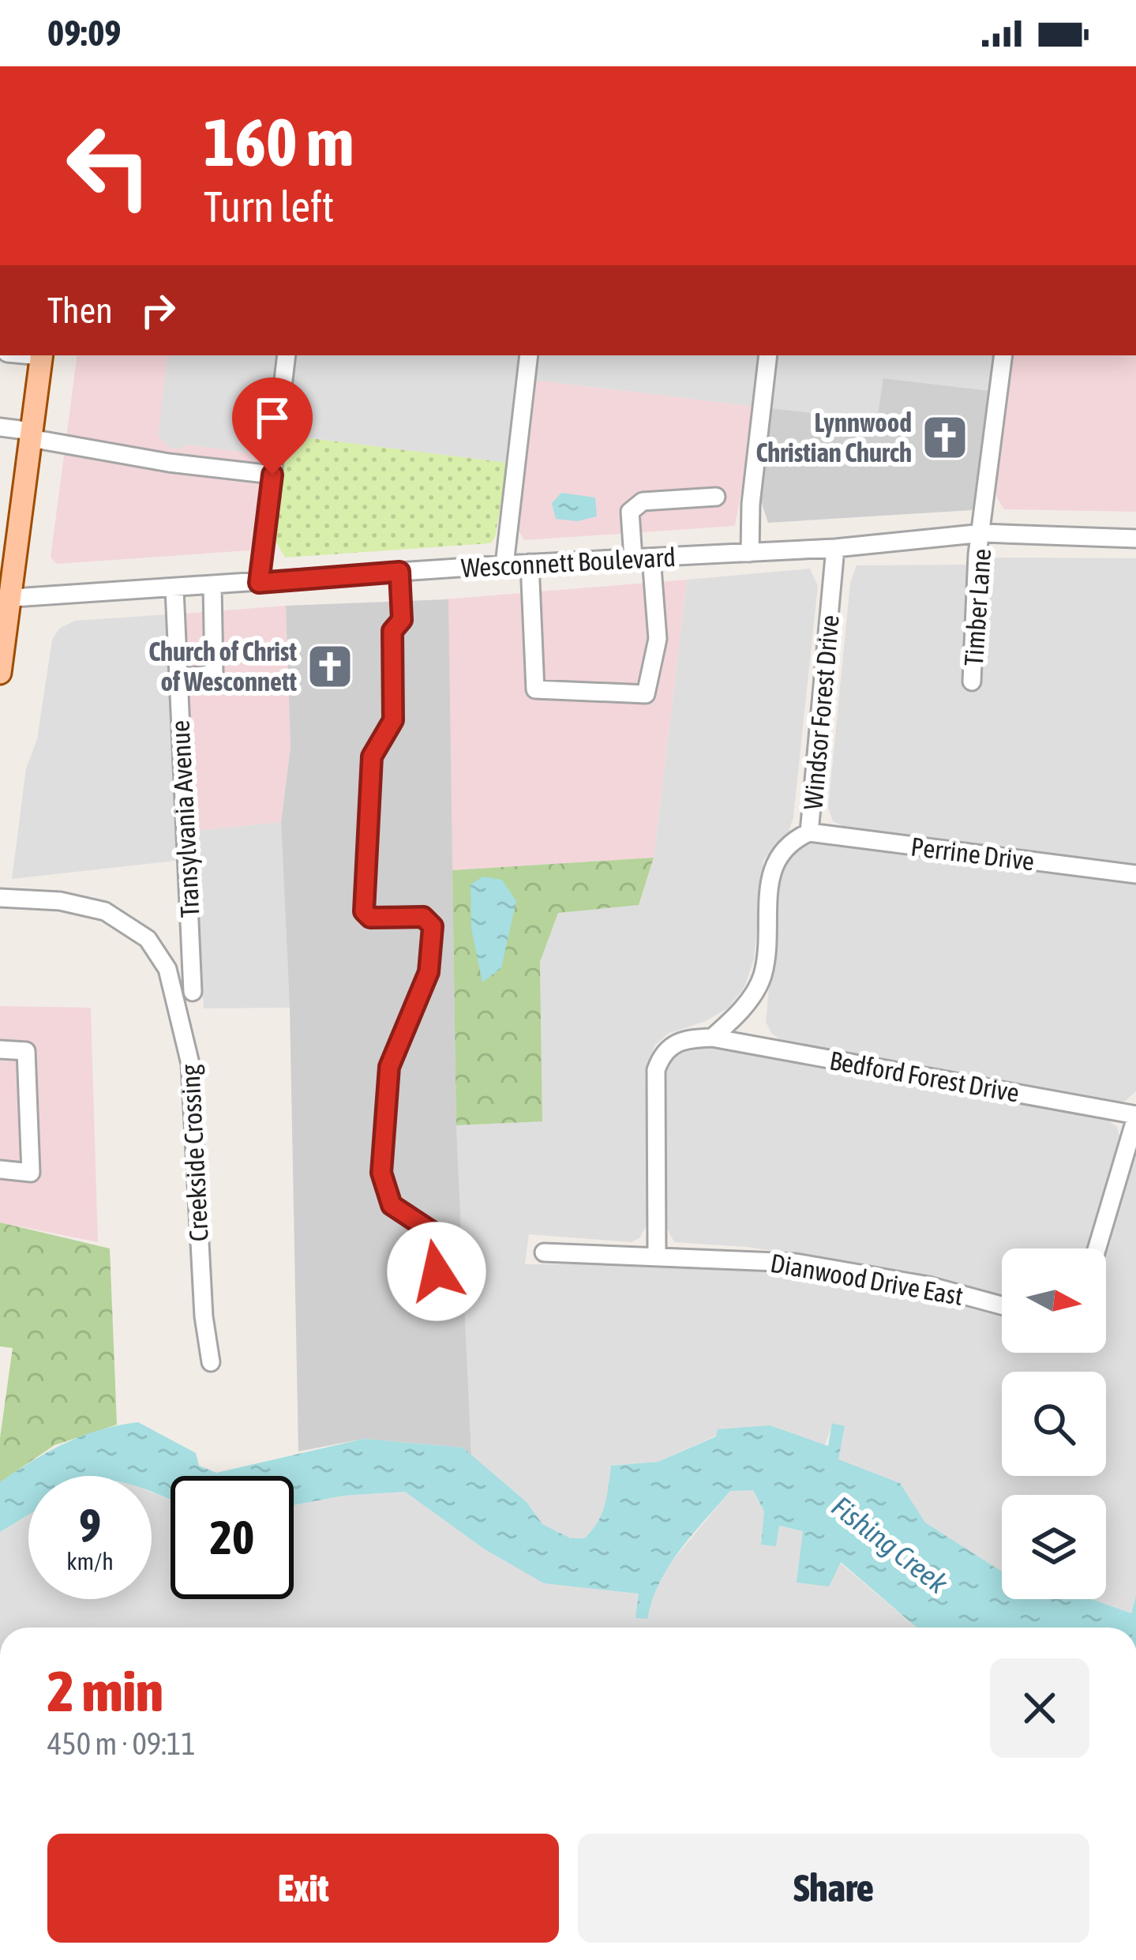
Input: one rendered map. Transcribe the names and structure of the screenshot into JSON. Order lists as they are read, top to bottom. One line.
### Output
{"streets":{"street":["Wesconnett Boulevard","Timber Lane","Windsor Forest Drive","Transylvania Avenue","Perrine Drive","Bedford Forest Drive","Creekside Crossing","Dianwood Drive East"]},"crossings":[["Wesconnett Boulevard","Timber Lane"],["Wesconnett Boulevard","Windsor Forest Drive"],["Wesconnett Boulevard","Transylvania Avenue"],["Windsor Forest Drive","Perrine Drive"],["Windsor Forest Drive","Bedford Forest Drive"],["Windsor Forest Drive","Dianwood Drive East"]],"water":["Fishing Creek"],"places":{"church":["Lynnwood Christian Church","Church of Christ of Wesconnett"]},"north":"right","page":{"status":"09:09","turn":["160 m","Turn left"],"then":"Then","speed":"9 km/h","limit":"20","heading":["2 min","450 m · 09:11"],"buttons":["Exit","Share"]}}
